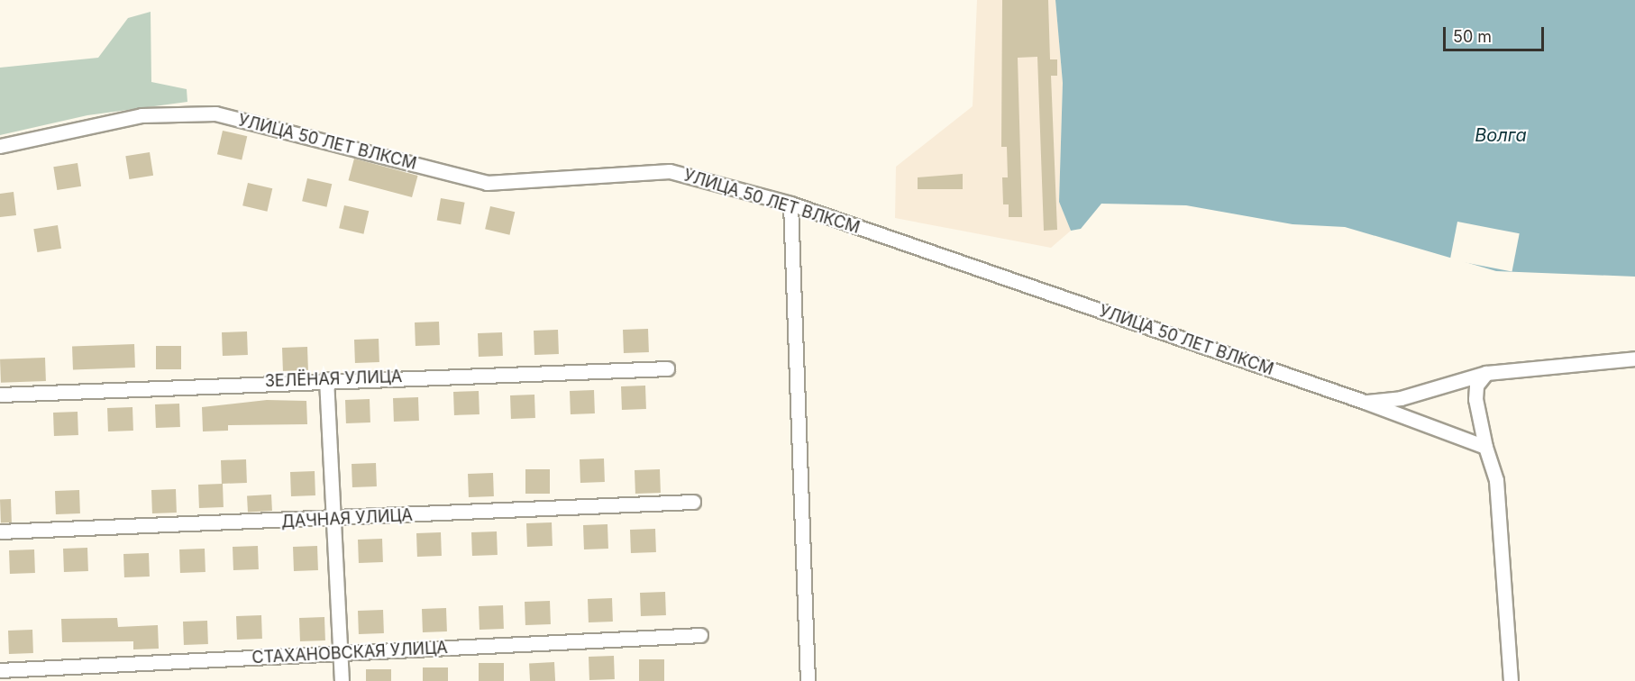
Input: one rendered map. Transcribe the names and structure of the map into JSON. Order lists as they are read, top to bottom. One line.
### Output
{"streets":{"street":["УЛИЦА 50 ЛЕТ ВЛКСМ","ЗЕЛЁНАЯ УЛИЦА","ДАЧНАЯ УЛИЦА","СТАХАНОВСКАЯ УЛИЦА"]},"water":["Волга"],"scale_bar":"50 m"}
